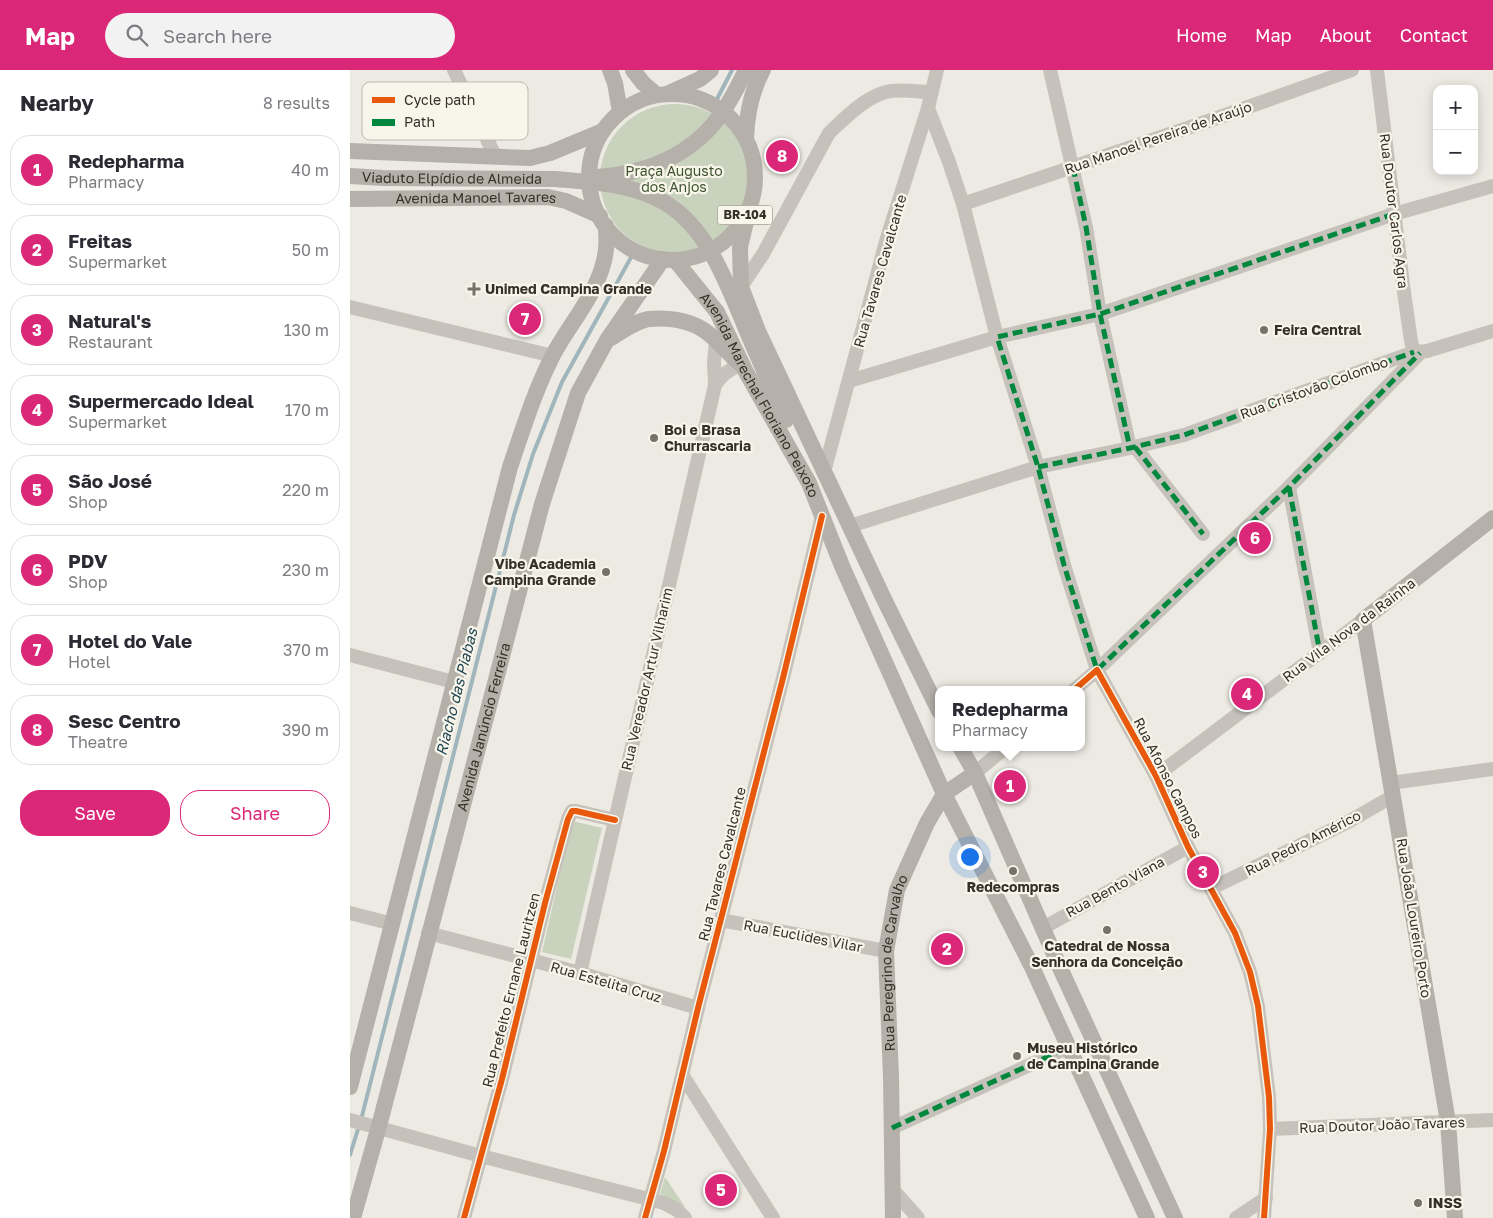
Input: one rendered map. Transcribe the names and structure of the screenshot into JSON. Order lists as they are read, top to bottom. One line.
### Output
{"streets":{"main road":["Viaduto Elpídio de Almeida","Avenida Manoel Tavares","BR-104","Avenida Marechal Floriano Peixoto","Rua Vila Nova da Rainha","Avenida Janúncio Ferreira","Rua João Loureiro Porto","Rua Peregrino de Carvalho"],"street":["Rua Manoel Pereira de Araújo","Rua Doutor Carlos Agra","Rua Tavares Cavalcante","Rua Cristovão Colombo","Rua Vereador Artur Vilharim","Rua Afonso Campos","Rua Pedro Américo","Rua Bento Viana","Rua Euclides Vilar","Rua Estelita Cruz","Rua Prefeito Ernane Lauritzen","Rua Doutor João Tavares"]},"crossings":[["Rua Manoel Pereira de Araújo","Rua Afonso Campos"],["Viaduto Elpídio de Almeida","Avenida Marechal Floriano Peixoto"],["Avenida Manoel Tavares","BR-104"],["Avenida Manoel Tavares","Avenida Marechal Floriano Peixoto"],["Avenida Manoel Tavares","Avenida Janúncio Ferreira"],["Rua Doutor Carlos Agra","Rua Cristovão Colombo"],["BR-104","Avenida Marechal Floriano Peixoto"],["BR-104","Avenida Janúncio Ferreira"],["Rua Tavares Cavalcante","Avenida Marechal Floriano Peixoto"],["Rua Tavares Cavalcante","Rua Afonso Campos"],["Rua Tavares Cavalcante","Rua Euclides Vilar"],["Rua Tavares Cavalcante","Rua Estelita Cruz"],["Rua Cristovão Colombo","Avenida Marechal Floriano Peixoto"],["Rua Cristovão Colombo","Rua Afonso Campos"],["Avenida Marechal Floriano Peixoto","Avenida Janúncio Ferreira"],["Avenida Marechal Floriano Peixoto","Rua Peregrino de Carvalho"],["Rua Vila Nova da Rainha","Rua Afonso Campos"],["Rua Vila Nova da Rainha","Rua João Loureiro Porto"],["Rua Vereador Artur Vilharim","Rua Estelita Cruz"],["Rua Vereador Artur Vilharim","Rua Prefeito Ernane Lauritzen"],["Avenida Janúncio Ferreira","Rua Estelita Cruz"],["Rua Afonso Campos","Rua Pedro Américo"],["Rua Afonso Campos","Rua Bento Viana"],["Rua Afonso Campos","Rua Doutor João Tavares"],["Rua Pedro Américo","Rua João Loureiro Porto"],["Rua João Loureiro Porto","Rua Doutor João Tavares"],["Rua Euclides Vilar","Rua Peregrino de Carvalho"],["Rua Estelita Cruz","Rua Prefeito Ernane Lauritzen"]],"water":["Riacho das Piabas"],"parks":["Praça Augusto dos Anjos"],"places":{"health":["Unimed Campina Grande"],"other":["Feira Central","Boi e Brasa Churrascaria","Vibe Academia Campina Grande","Redecompras","Catedral de Nossa Senhora da Conceição","Museu Histórico de Campina Grande","INSS"]},"legend":["Cycle path","Path"],"page":{"header":"Map","search":"Search here","nav":["Home","Map","About","Contact"],"heading":["Nearby","8 results"],"map_buttons":["+","−"],"list":[{"mark":"1","name":"Redepharma","note":"Pharmacy","value":"40 m"},{"mark":"2","name":"Freitas","note":"Supermarket","value":"50 m"},{"mark":"3","name":"Natural's","note":"Restaurant","value":"130 m"},{"mark":"4","name":"Supermercado Ideal","note":"Supermarket","value":"170 m"},{"mark":"5","name":"São José","note":"Shop","value":"220 m"},{"mark":"6","name":"PDV","note":"Shop","value":"230 m"},{"mark":"7","name":"Hotel do Vale","note":"Hotel","value":"370 m"},{"mark":"8","name":"Sesc Centro","note":"Theatre","value":"390 m"}],"pins":["8","7","6","4","1","3","2","5"],"popup":["Redepharma","Pharmacy"],"buttons":["Save","Share"]}}
